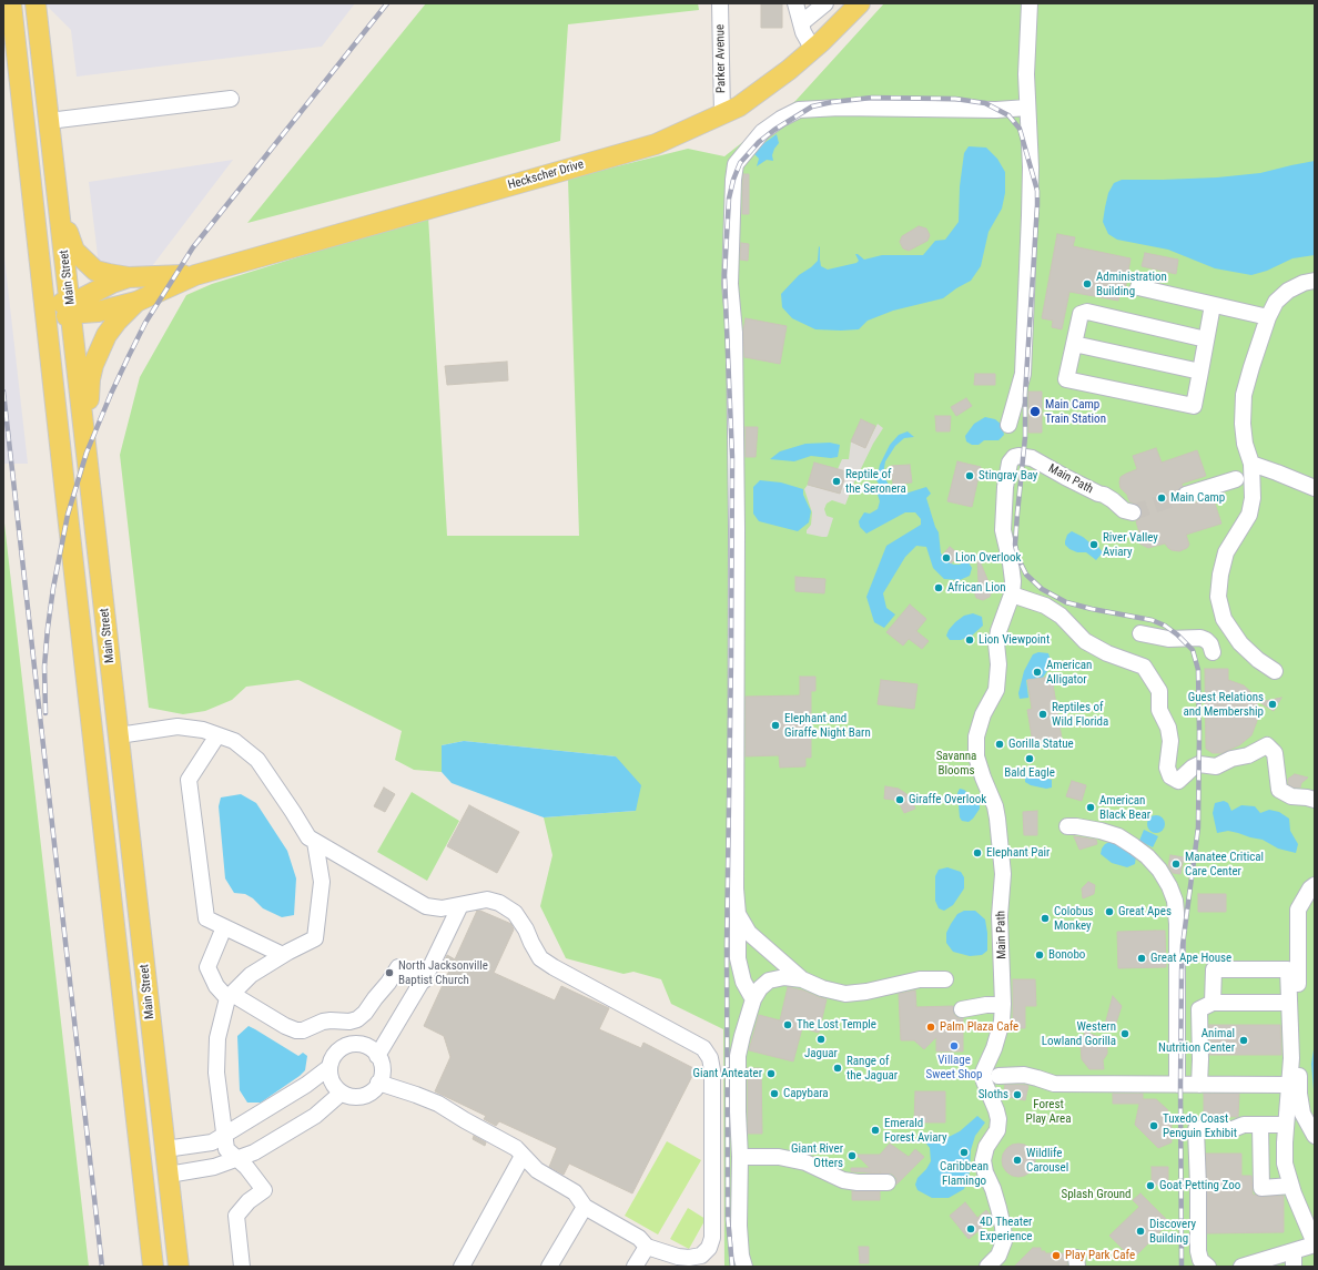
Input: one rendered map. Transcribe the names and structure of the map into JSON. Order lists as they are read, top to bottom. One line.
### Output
{"streets":{"main road":["Heckscher Drive","Main Street"],"street":["Parker Avenue","Main Path"]},"crossings":[["Parker Avenue","Heckscher Drive"],["Heckscher Drive","Main Street"]],"parks":["Savanna Blooms","Forest Play Area","Splash Ground"],"places":["Administration Building","Main Camp Train Station","Stingray Bay","Reptile of the Seronera","Main Camp","River Valley Aviary","Lion Overlook","African Lion","Lion Viewpoint","American Alligator","Guest Relations and Membership","Reptiles of Wild Florida","Elephant and Giraffe Night Barn","Gorilla Statue","Bald Eagle","Giraffe Overlook","American Black Bear","Elephant Pair","Manatee Critical Care Center","Great Apes","Colobus Monkey","Bonobo","Great Ape House","North Jacksonville Baptist Church","The Lost Temple","Palm Plaza Cafe","Western Lowland Gorilla","Jaguar","Animal Nutrition Center","Village Sweet Shop","Range of the Jaguar","Giant Anteater","Capybara","Sloths","Tuxedo Coast Penguin Exhibit","Emerald Forest Aviary","Caribbean Flamingo","Giant River Otters","Wildlife Carousel","Goat Petting Zoo","4D Theater Experience","Discovery Building","Play Park Cafe"]}
